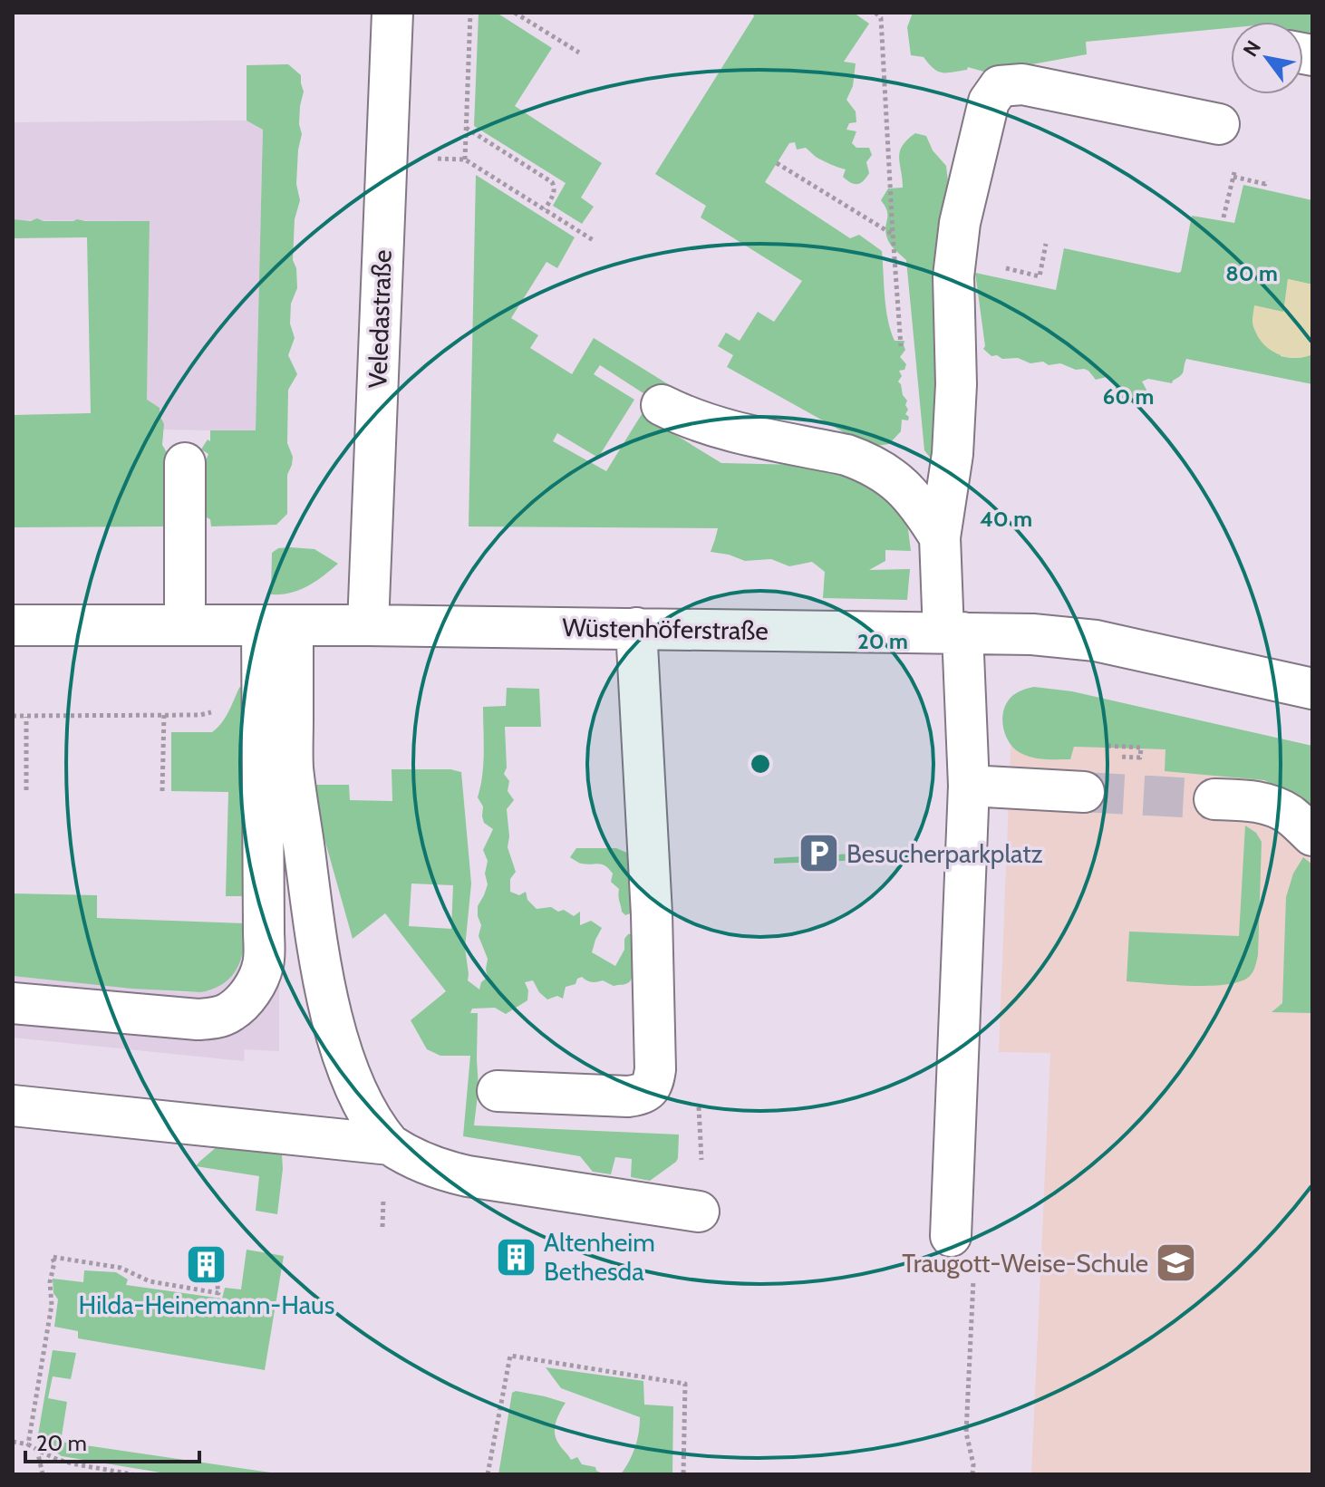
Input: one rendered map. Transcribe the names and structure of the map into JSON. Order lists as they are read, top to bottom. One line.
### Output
{"streets":{"street":["Veledastraße","Wüstenhöferstraße"]},"crossings":[["Veledastraße","Wüstenhöferstraße"]],"places":{"parking":["Besucherparkplatz"],"building":["Altenheim Bethesda","Hilda-Heinemann-Haus"],"school or university":["Traugott-Weise-Schule"]},"scale_bar":"20 m","north":"top left","rings":["80 m","60 m","40 m","20 m"]}
